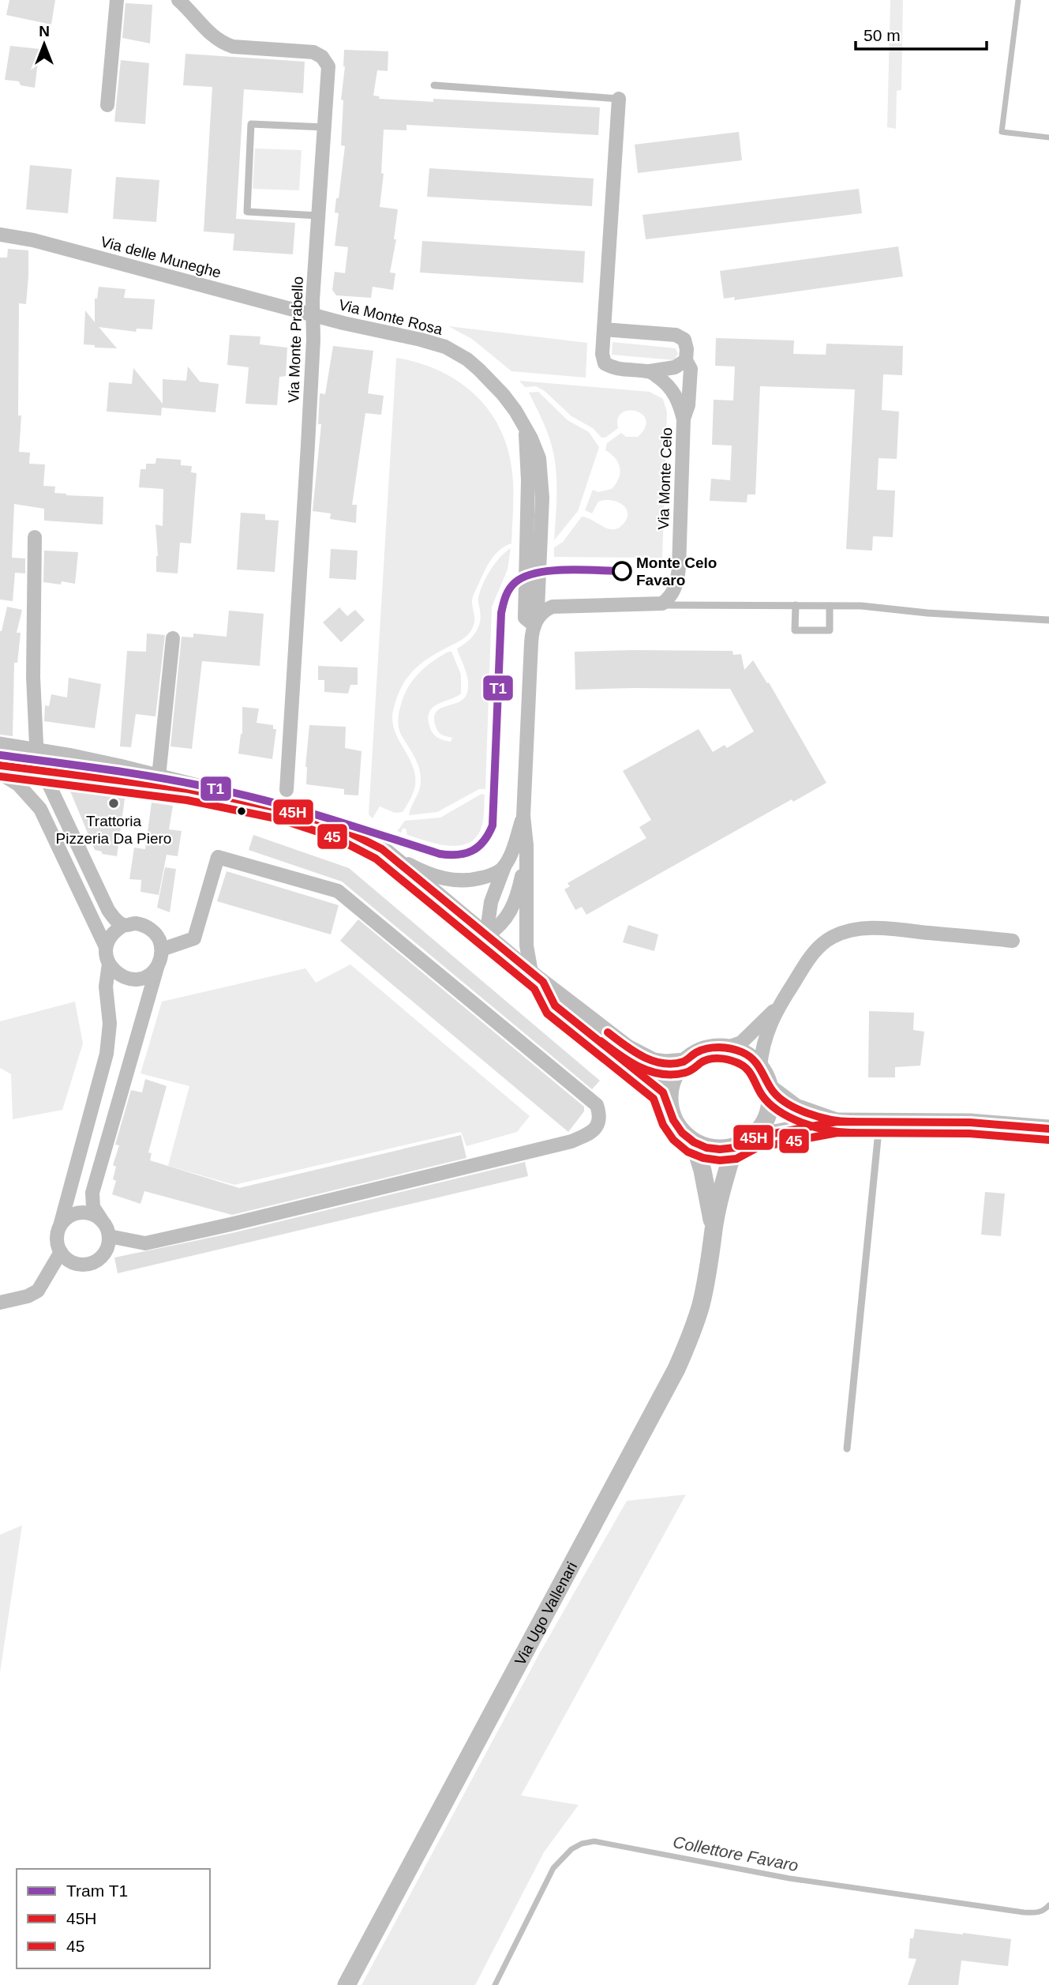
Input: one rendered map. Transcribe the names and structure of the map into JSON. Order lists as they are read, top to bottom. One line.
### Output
{"streets":{"street":["Via delle Muneghe","Via Monte Rosa","Via Monte Prabello","Via Monte Celo","Via Ugo Vallenari"]},"crossings":[["Via delle Muneghe","Via Monte Rosa"],["Via delle Muneghe","Via Monte Prabello"],["Via Monte Rosa","Via Monte Prabello"]],"water":["Collettore Favaro"],"places":["Monte Celo Favaro","Trattoria Pizzeria Da Piero"],"lines":["tram line T1","transit line 45H","transit line 45"],"legend":["Tram T1","45H","45"],"scale_bar":"50 m","north":"top"}
